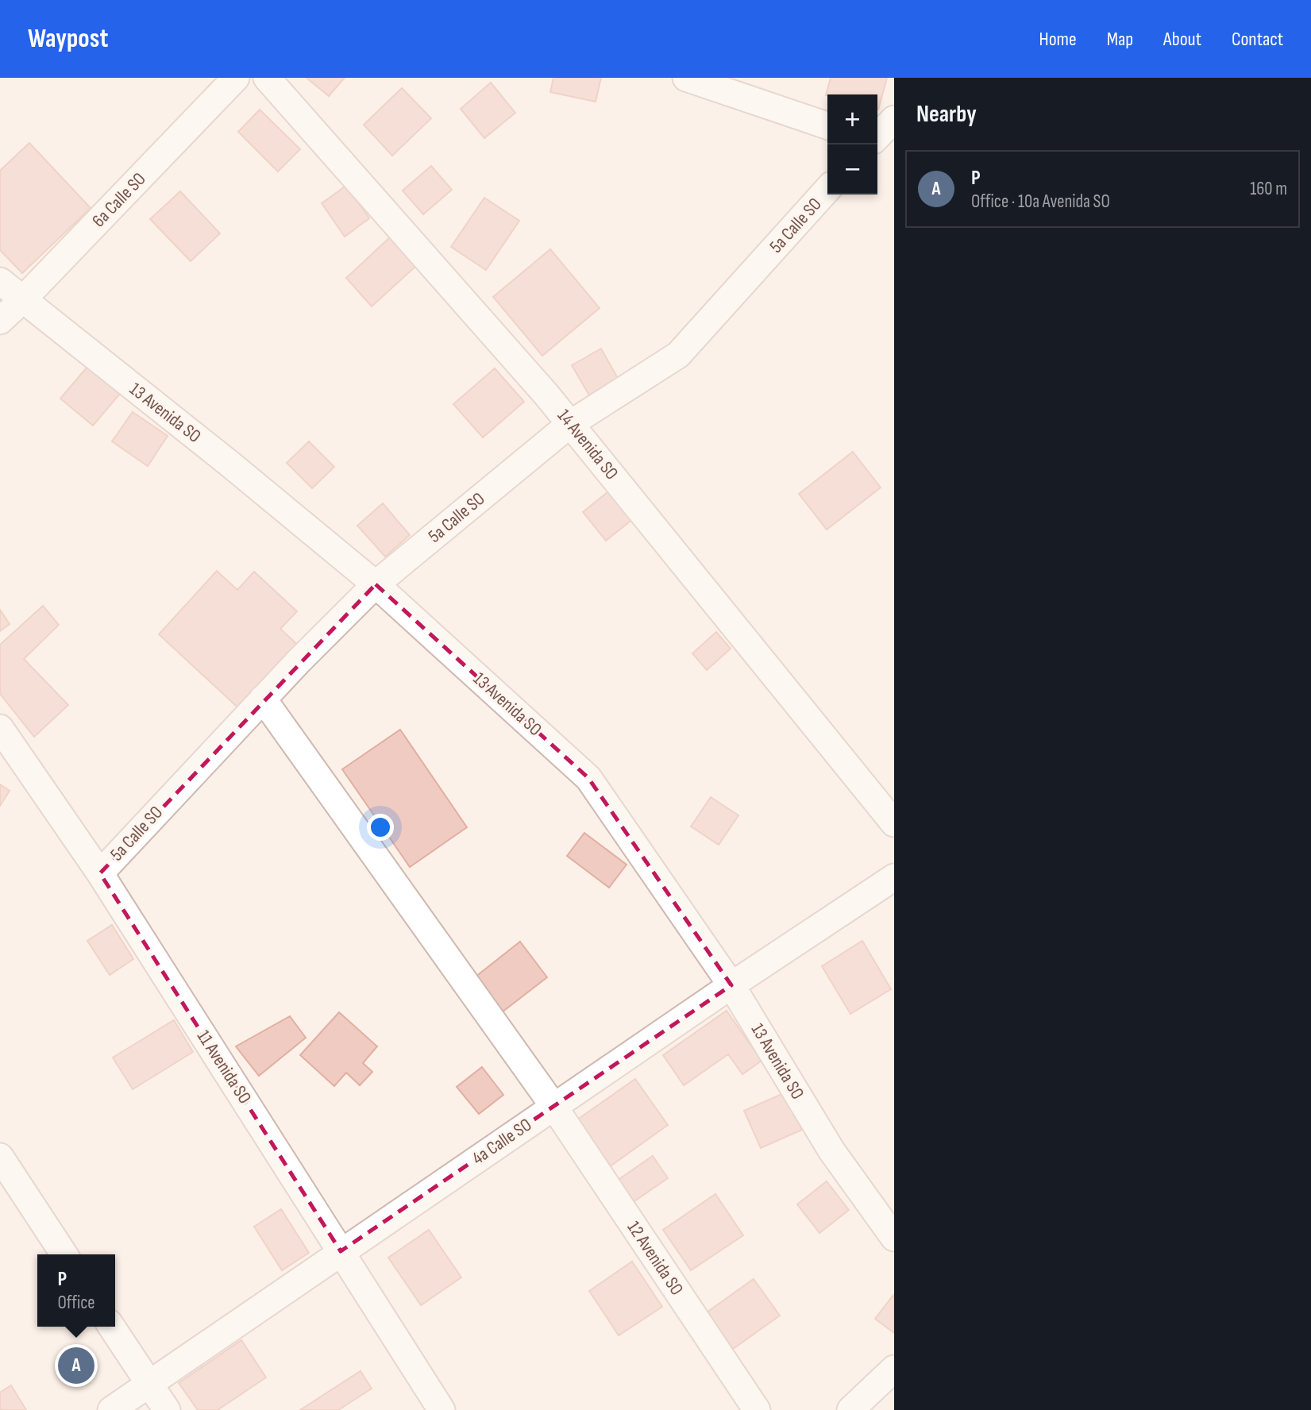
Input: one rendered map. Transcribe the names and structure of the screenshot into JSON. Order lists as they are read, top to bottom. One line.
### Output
{"streets":{"street":["6a Calle SO","5a Calle SO","13 Avenida SO","14 Avenida SO","11 Avenida SO","4a Calle SO","12 Avenida SO"]},"crossings":[["6a Calle SO","13 Avenida SO"],["5a Calle SO","13 Avenida SO"],["5a Calle SO","14 Avenida SO"],["5a Calle SO","11 Avenida SO"],["5a Calle SO","12 Avenida SO"],["13 Avenida SO","4a Calle SO"],["11 Avenida SO","4a Calle SO"],["4a Calle SO","12 Avenida SO"]],"page":{"header":"Waypost","nav":["Home","Map","About","Contact"],"heading":"Nearby","map_buttons":["+","−"],"list":[{"mark":"A","name":"P","note":"Office · 10a Avenida SO","value":"160 m"}],"popup":["P","Office"],"pins":"A"}}
